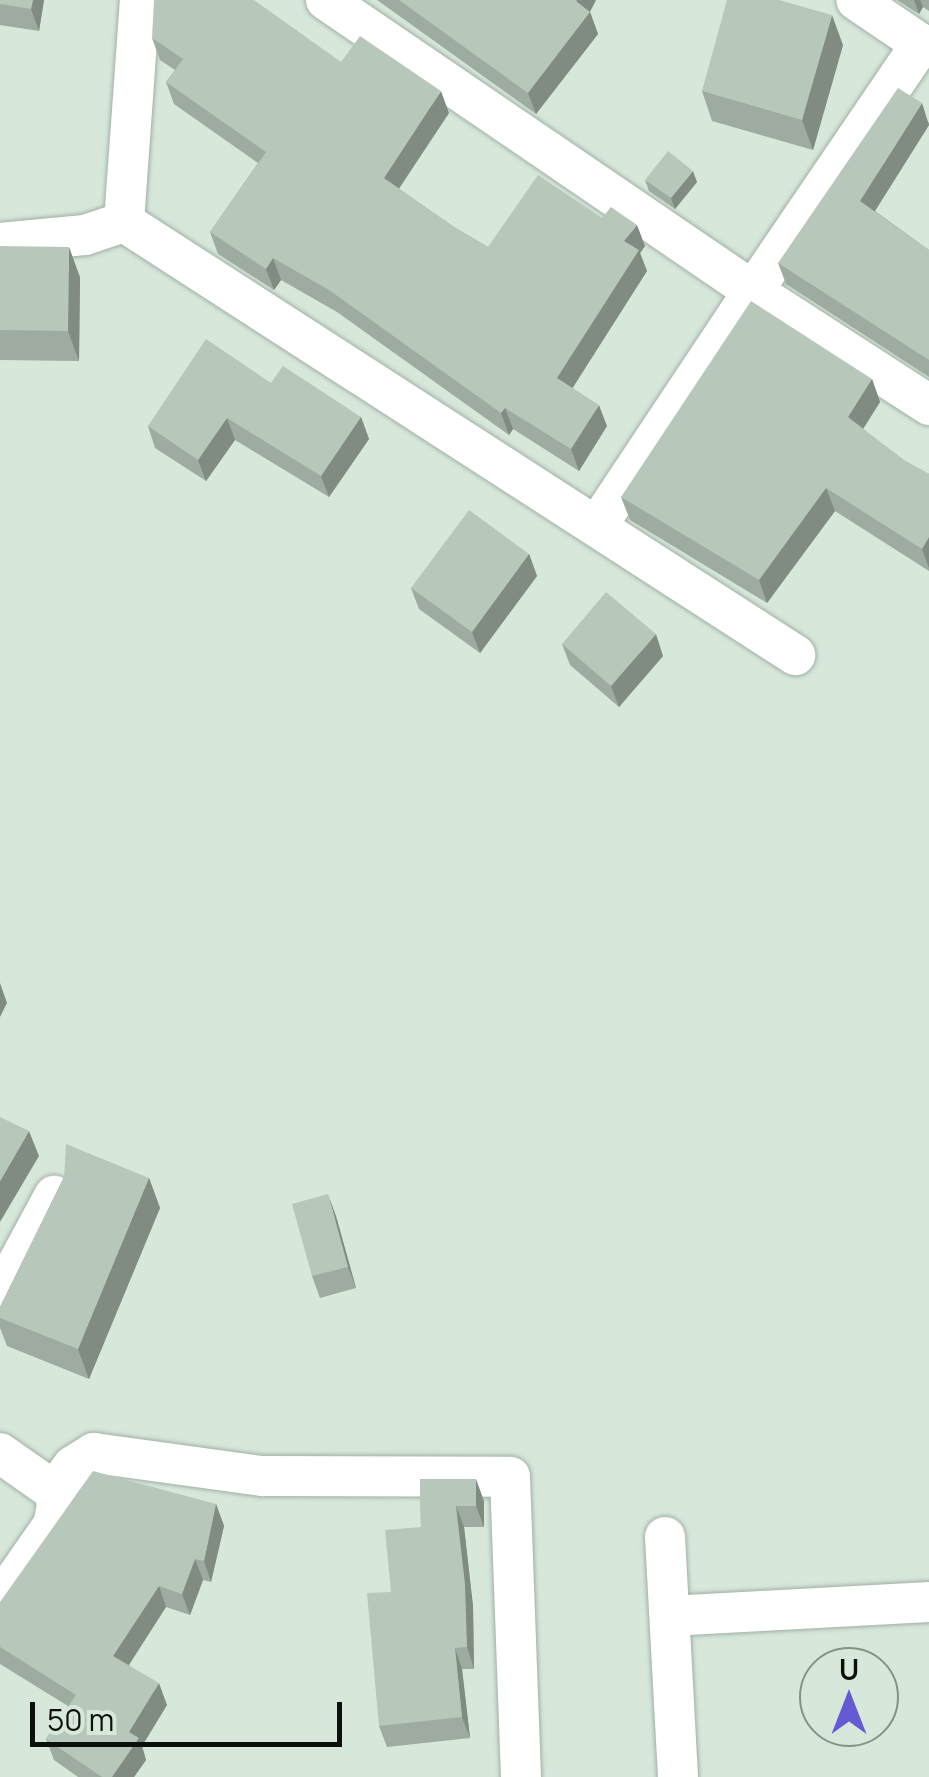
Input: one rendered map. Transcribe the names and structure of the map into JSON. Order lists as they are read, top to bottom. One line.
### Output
{"scale_bar":"50 m","north":"top"}
